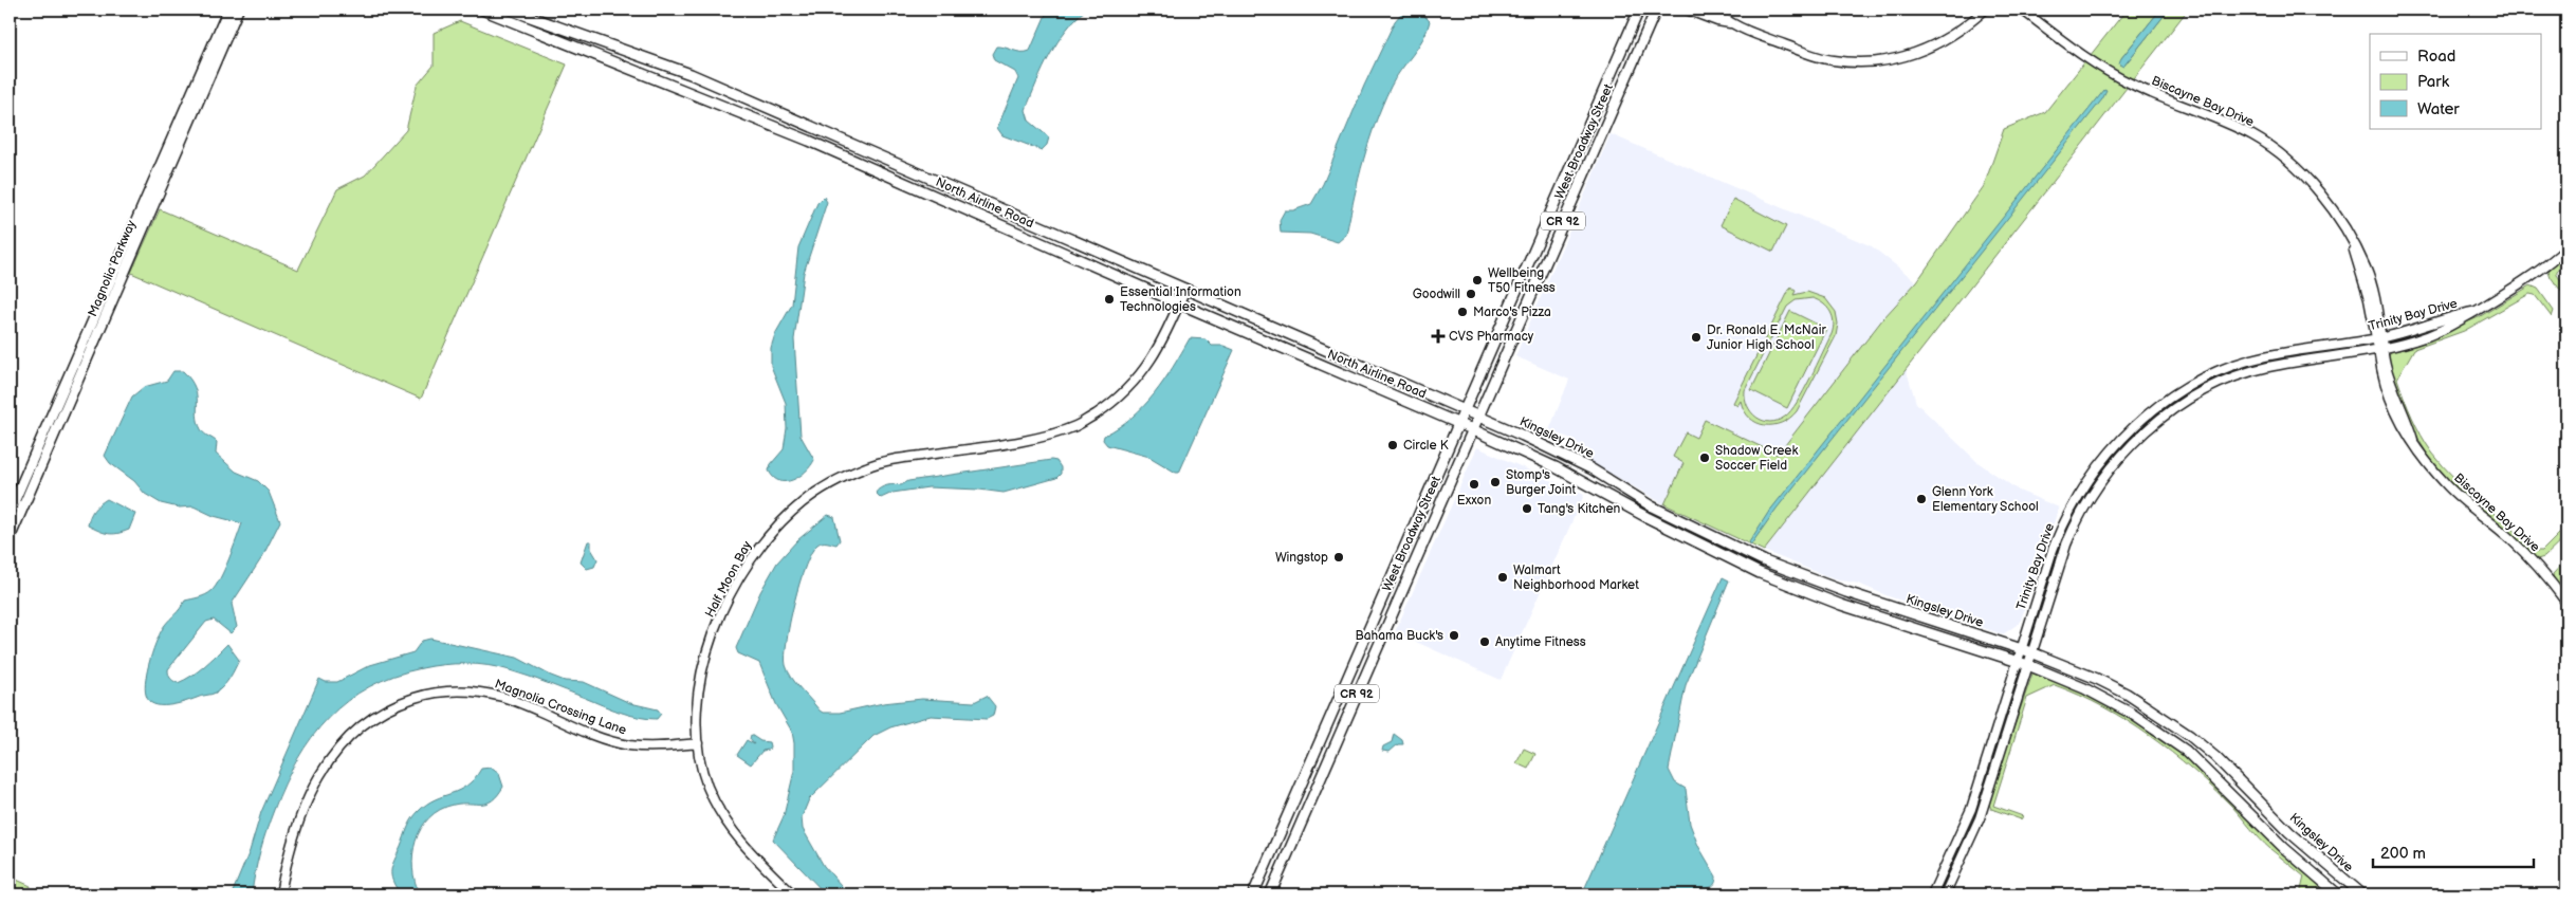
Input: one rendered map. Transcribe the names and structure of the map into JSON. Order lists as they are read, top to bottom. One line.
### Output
{"streets":{"main road":["West Broadway Street","North Airline Road","CR 92","Magnolia Parkway","Kingsley Drive"],"street":["Biscayne Bay Drive","Trinity Bay Drive","Half Moon Bay","Magnolia Crossing Lane"]},"crossings":[["Biscayne Bay Drive","Trinity Bay Drive"],["West Broadway Street","North Airline Road"],["West Broadway Street","Kingsley Drive"],["North Airline Road","Kingsley Drive"],["North Airline Road","Half Moon Bay"],["Trinity Bay Drive","Kingsley Drive"],["Half Moon Bay","Magnolia Crossing Lane"]],"places":{"other":["Wellbeing T50 Fitness","Goodwill","Essential Information Technologies","Marco's Pizza","Dr. Ronald E. McNair Junior High School","Circle K","Shadow Creek Soccer Field","Stomp's Burger Joint","Exxon","Glenn York Elementary School","Tang's Kitchen","Wingstop","Walmart Neighborhood Market","Bahama Buck's","Anytime Fitness"],"health":["CVS Pharmacy"]},"legend":["Road","Park","Water"],"scale_bar":"200 m"}
